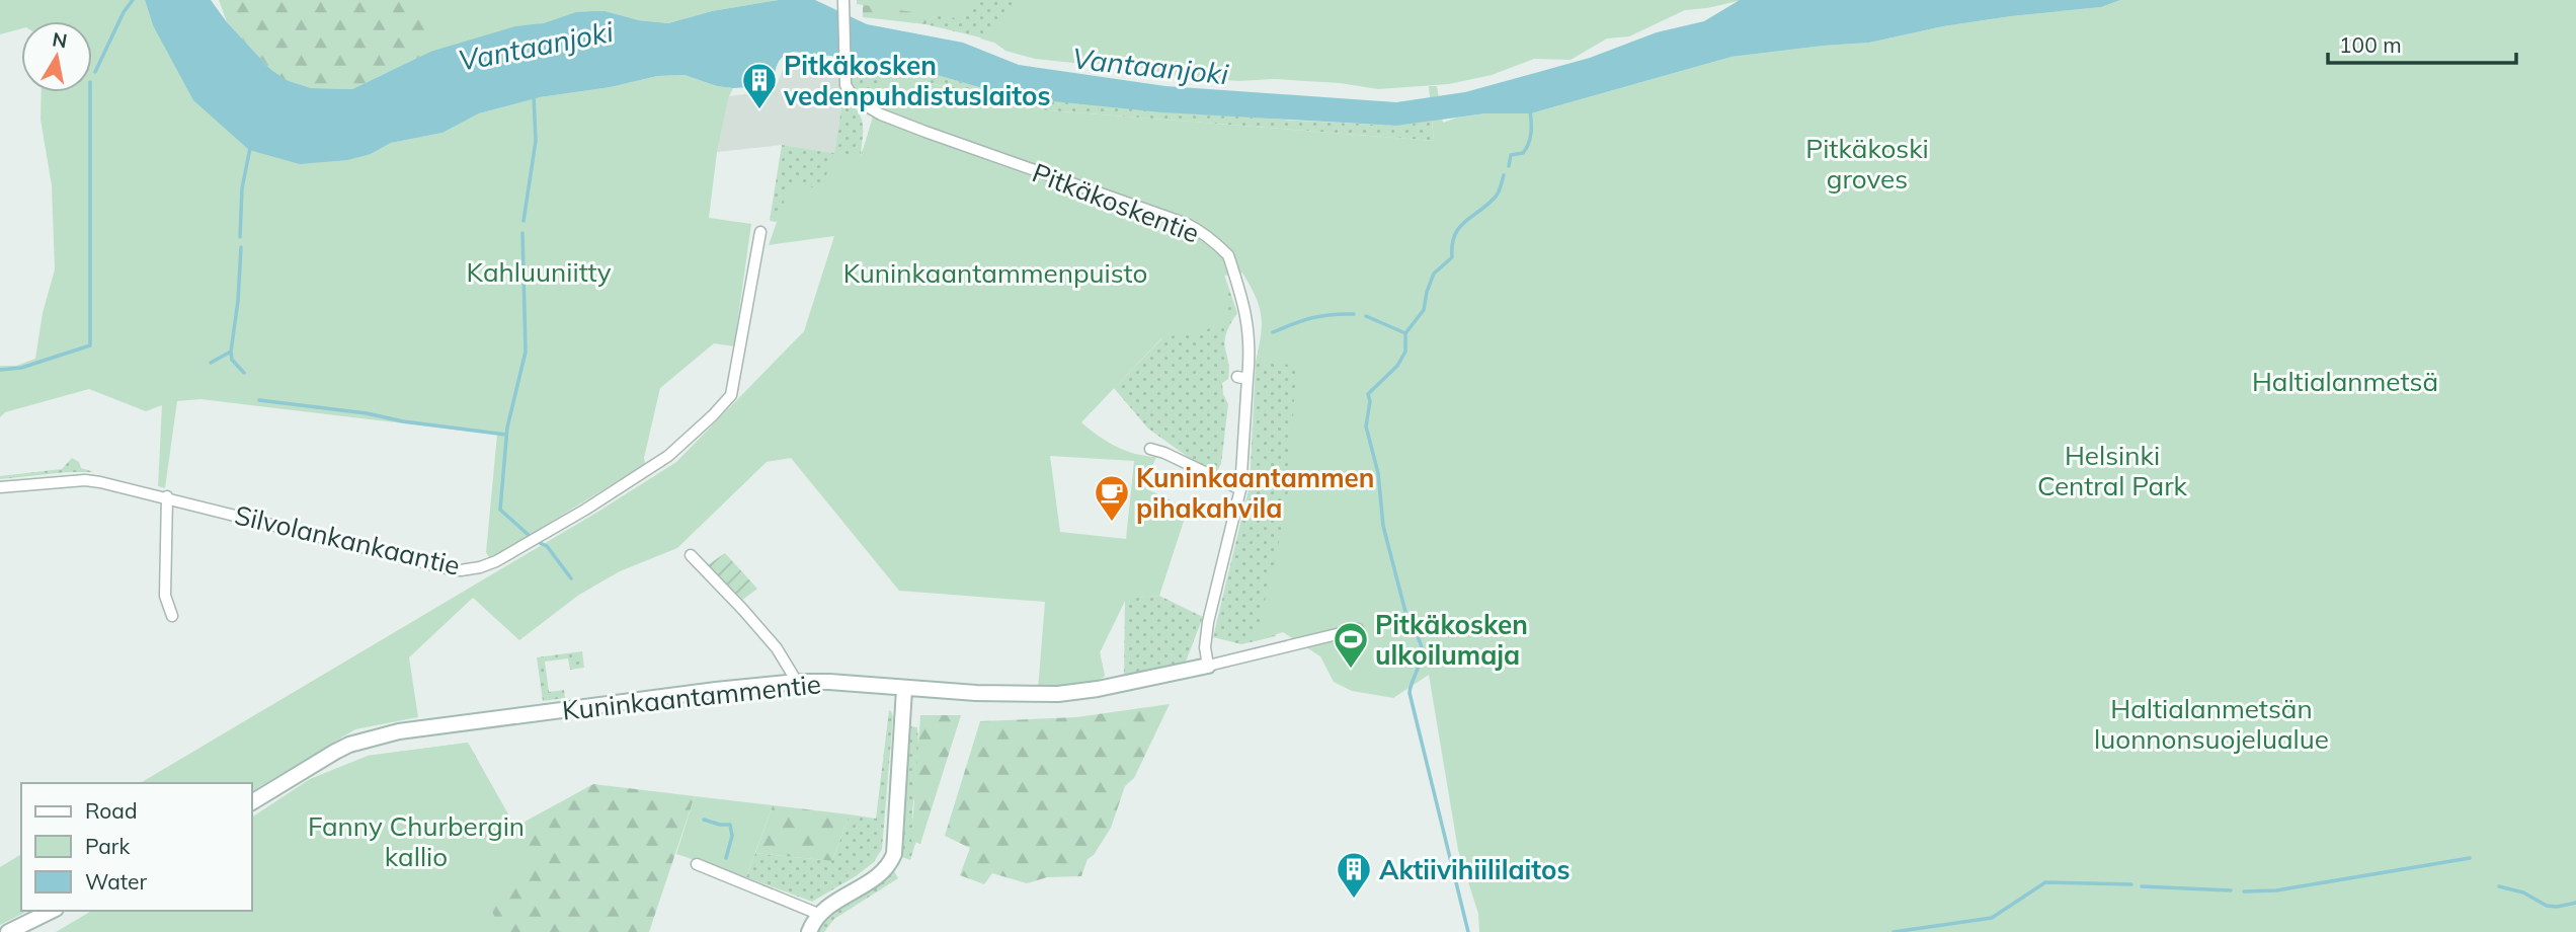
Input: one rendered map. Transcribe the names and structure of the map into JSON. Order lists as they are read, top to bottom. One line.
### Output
{"streets":{"street":["Pitkäkoskentie","Silvolankankaantie","Kuninkaantammentie"]},"crossings":[["Pitkäkoskentie","Kuninkaantammentie"]],"water":["Vantaanjoki"],"parks":["Pitkäkoski groves","Kahluuniitty","Kuninkaantammenpuisto","Haltialanmetsä","Helsinki Central Park","Haltialanmetsän luonnonsuojelualue","Fanny Churbergin kallio"],"places":{"building":["Pitkäkosken vedenpuhdistuslaitos","Aktiivihiililaitos"],"cafe":["Kuninkaantammen pihakahvila"],"sports":["Pitkäkosken ulkoilumaja"]},"legend":["Road","Park","Water"],"scale_bar":"100 m","north":"top"}
